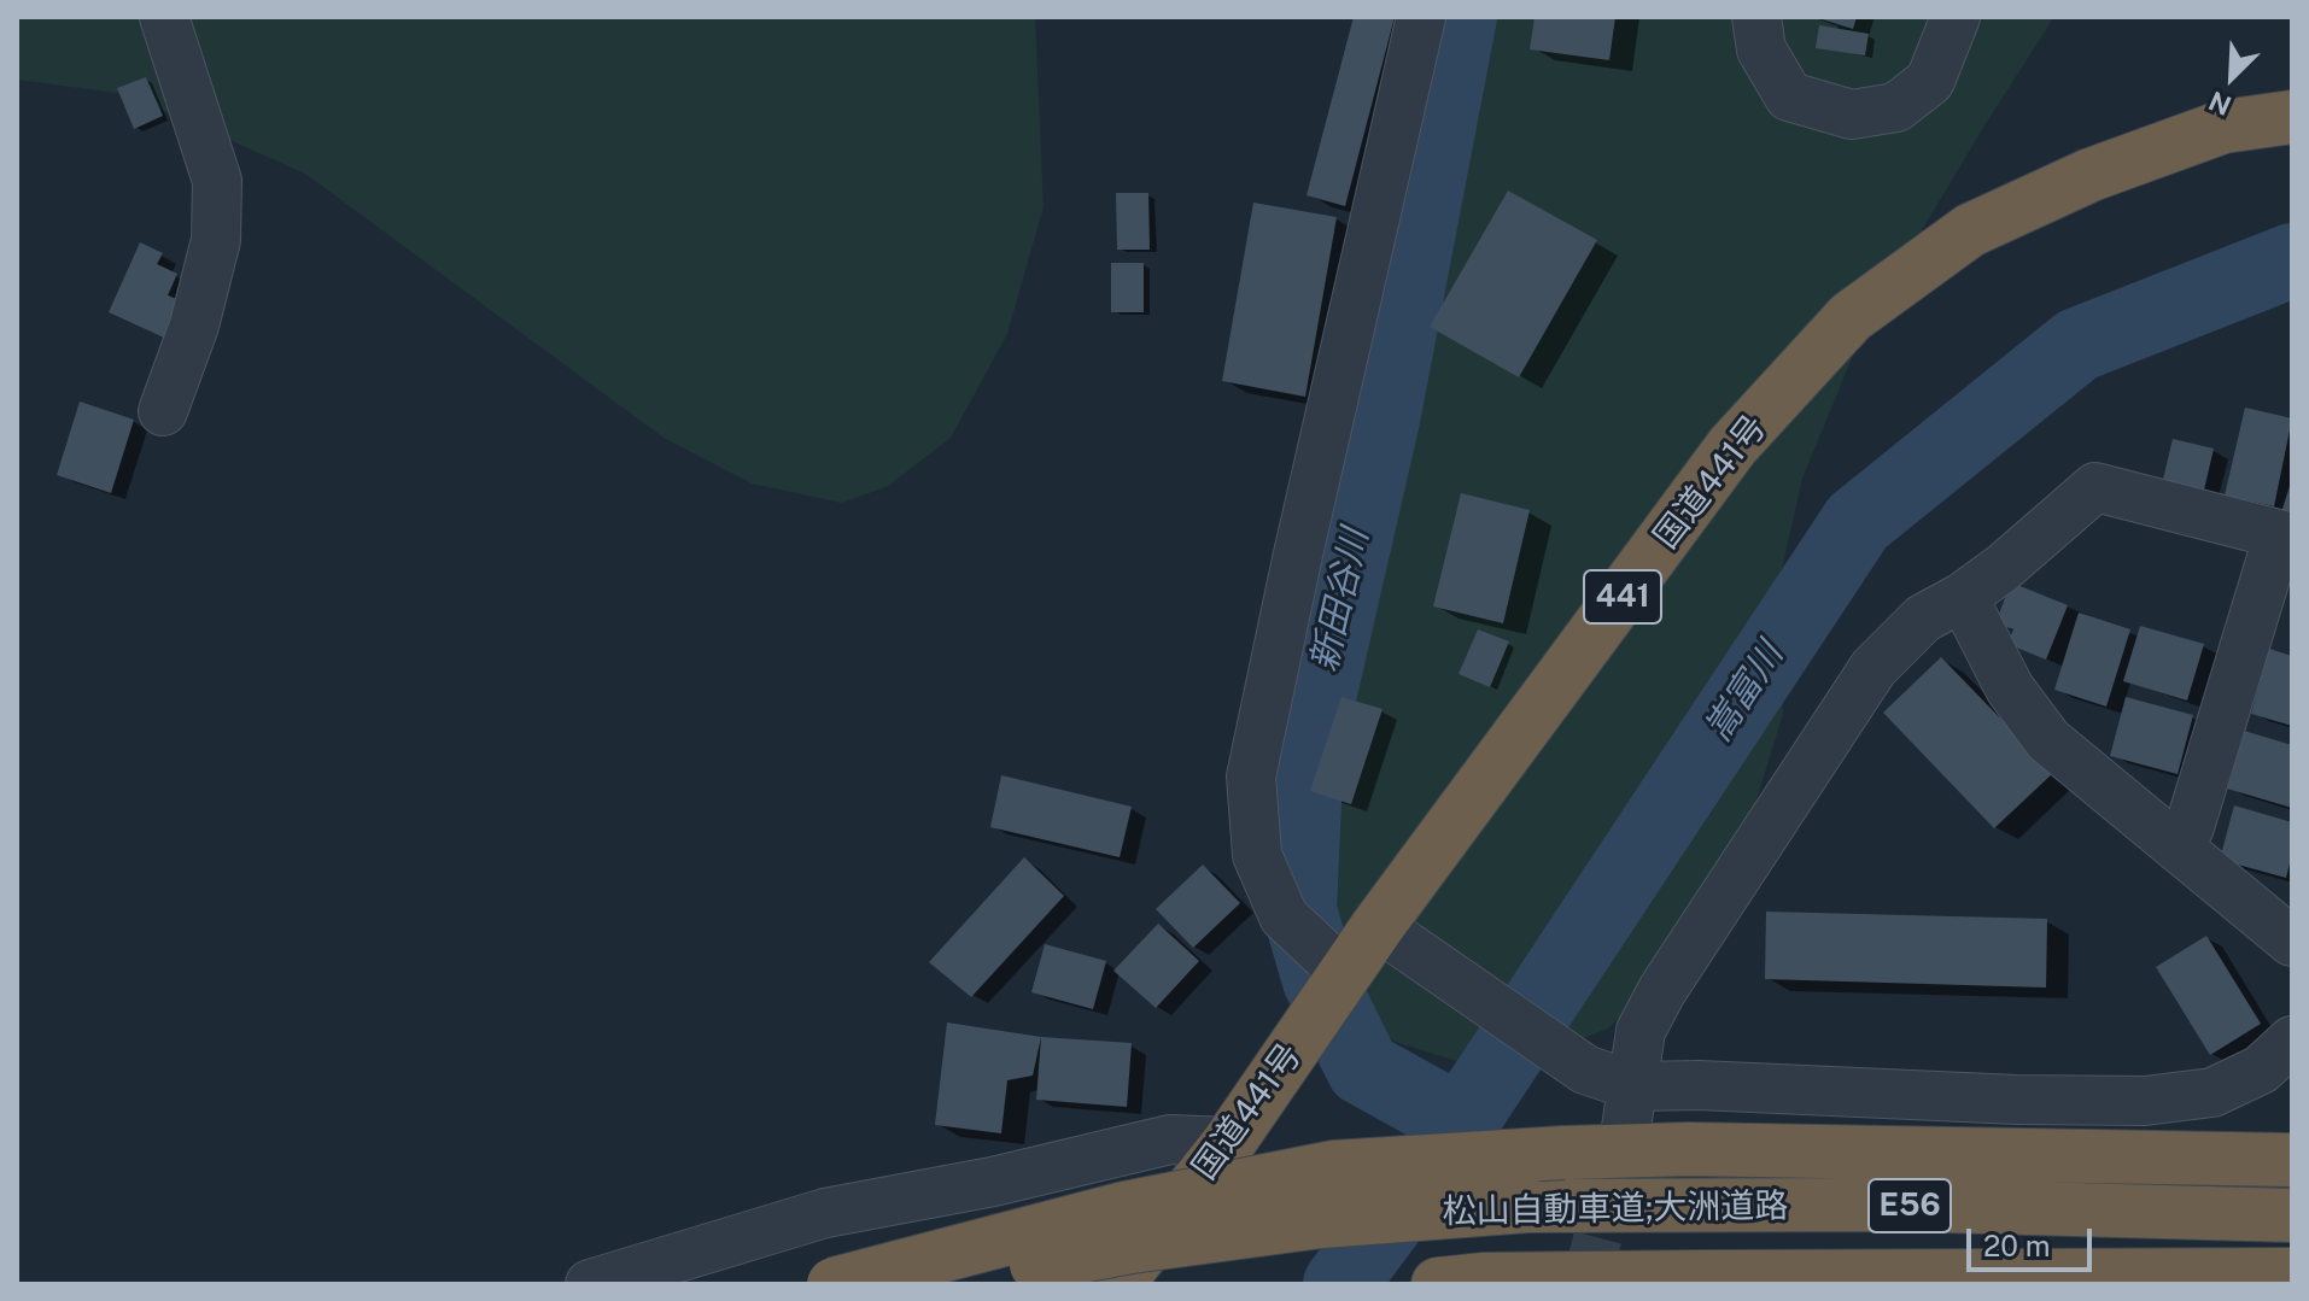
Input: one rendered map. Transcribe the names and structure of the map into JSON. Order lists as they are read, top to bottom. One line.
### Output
{"streets":{"highway":["国道441号","441","E56","松山自動車道;大洲道路"]},"water":["新田谷川","嵩富川"],"scale_bar":"20 m","north":"bottom left"}
